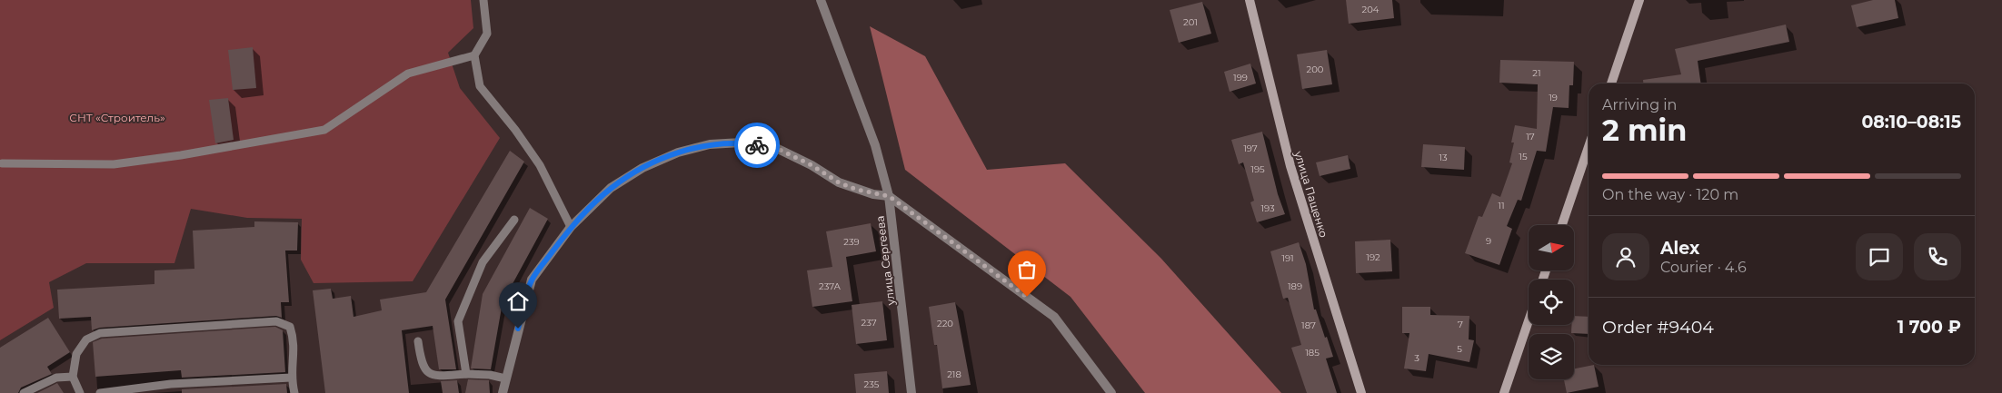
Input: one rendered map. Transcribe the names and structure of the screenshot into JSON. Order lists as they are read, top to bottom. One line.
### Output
{"streets":{"street":["улица Пащенко","улица Сергеева"]},"parks":["СНТ «Строитель»"],"house_numbers":["204","201","200","21","199","19","17","197","15","13","195","11","193","9","239","192","191","237А","189","237","220","7","187","5","185","3","218","235"],"north":"right","page":{"heading":["2 min","Arriving in","08:10–08:15"],"panel":["Alex","Courier · 4.6","Order #9404","1 700 ₽"],"bar":"On the way · 120 m"}}
